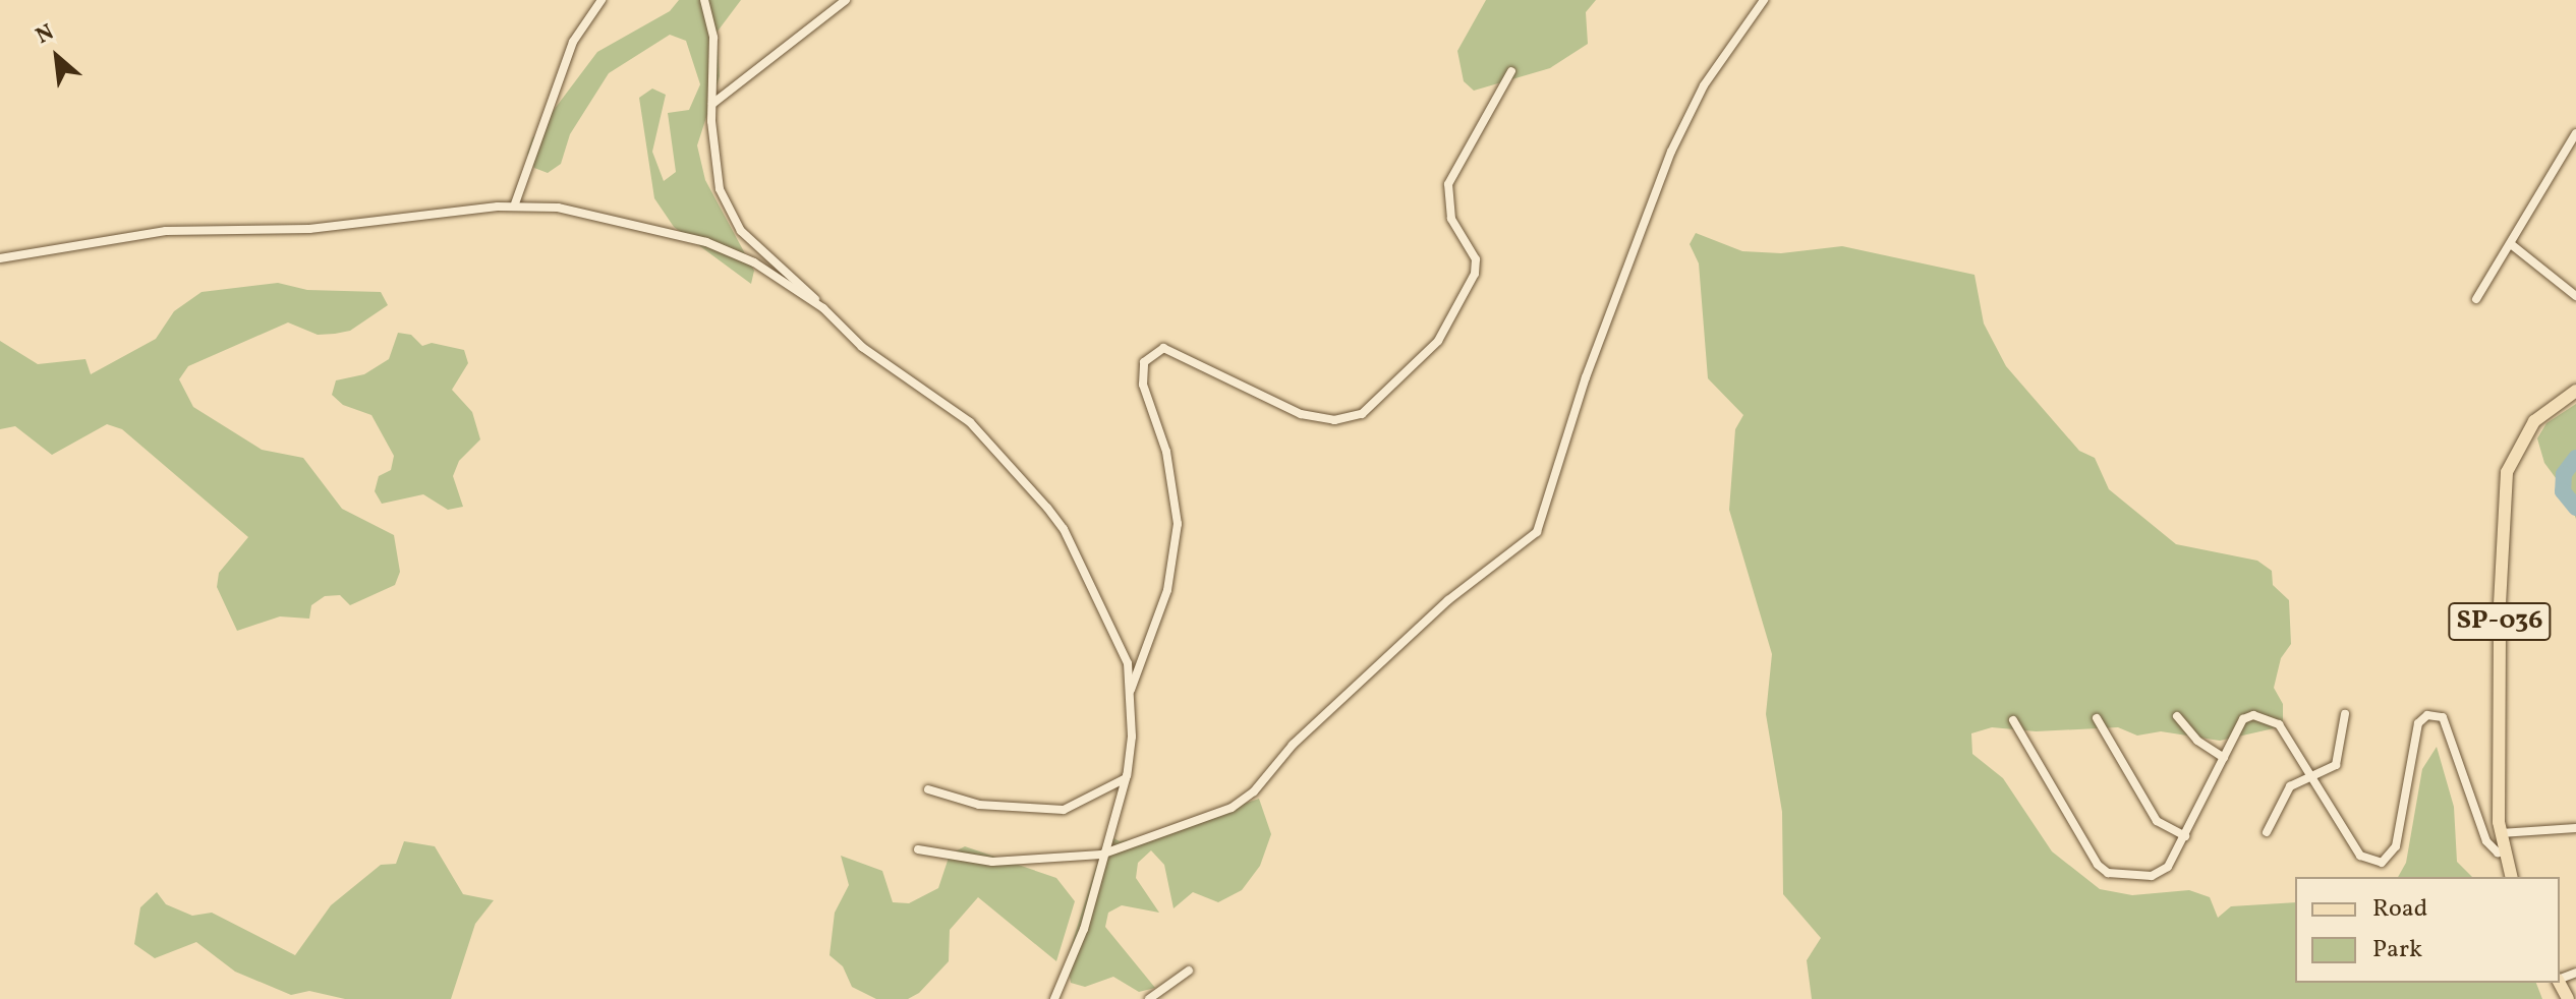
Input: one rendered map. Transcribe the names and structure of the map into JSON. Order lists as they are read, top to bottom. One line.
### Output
{"streets":{"main road":["SP-036"]},"legend":["Road","Park"],"north":"top left"}
